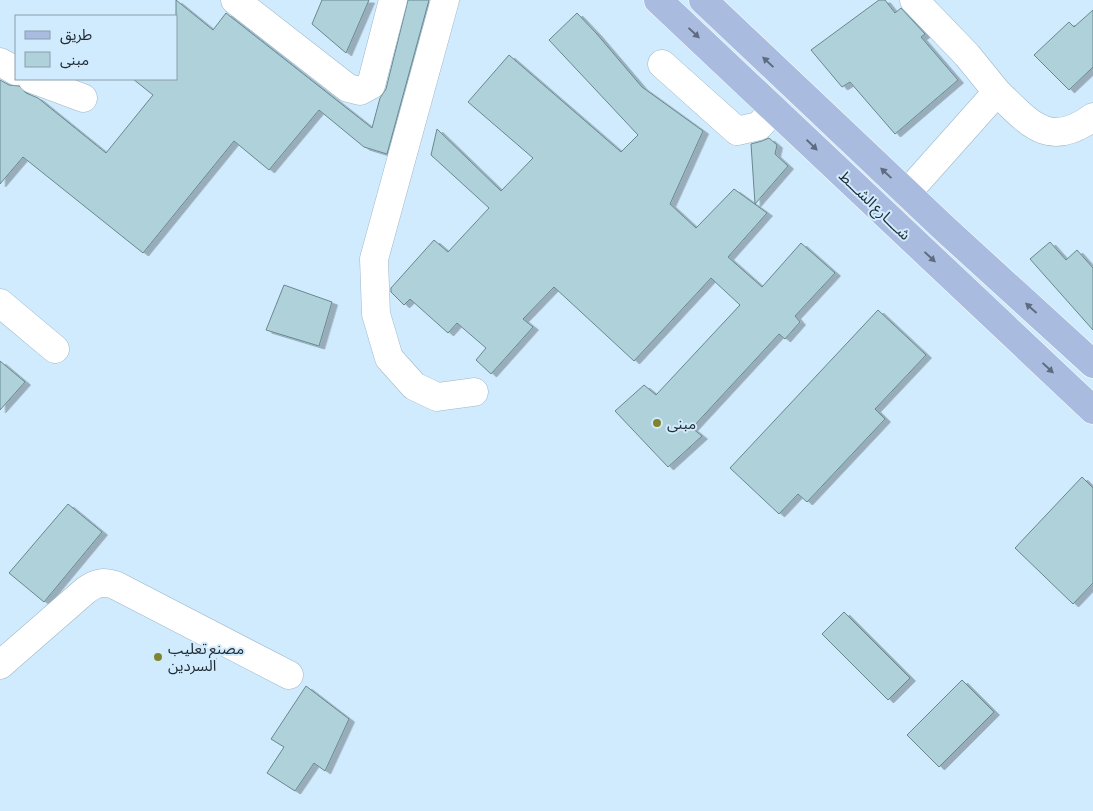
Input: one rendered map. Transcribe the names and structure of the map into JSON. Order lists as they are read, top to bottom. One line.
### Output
{"streets":{"main road":["شــــارع الشـــط"]},"places":["مبنى","مصنع تعليب السردين"],"legend":["طريق","مبنى"]}
